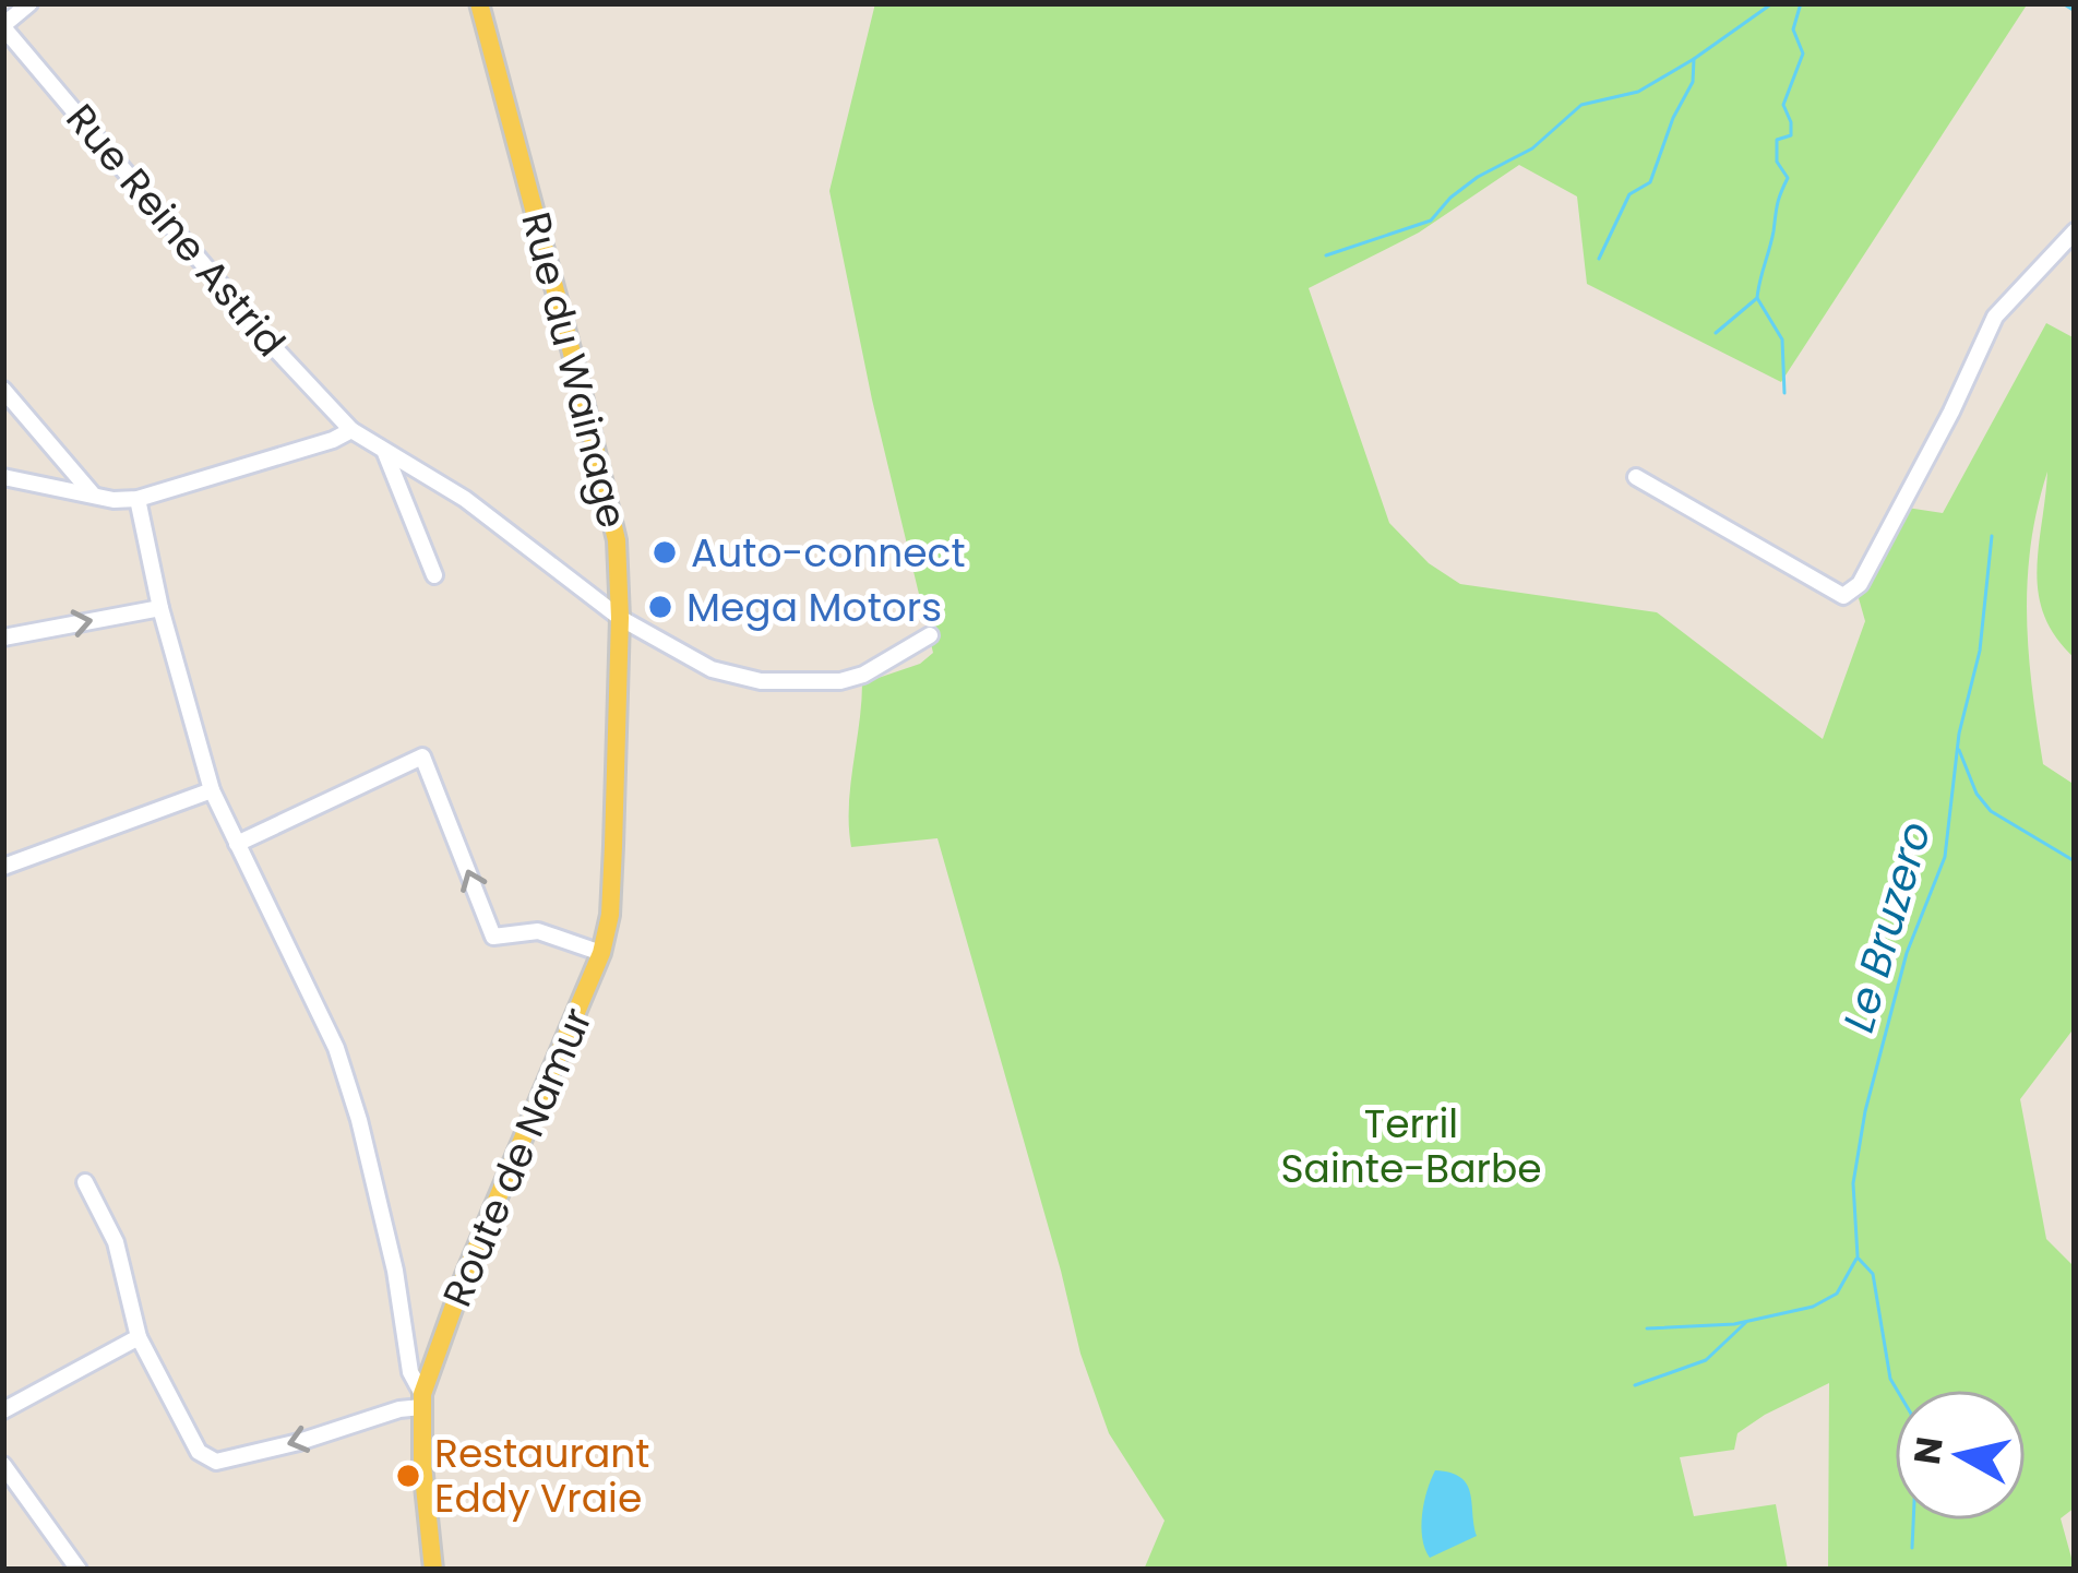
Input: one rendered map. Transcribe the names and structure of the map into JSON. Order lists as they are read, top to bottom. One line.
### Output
{"streets":{"main road":["Rue du Wainage","Route de Namur"],"street":["Rue Reine Astrid"]},"crossings":[["Rue Reine Astrid","Rue du Wainage"],["Rue du Wainage","Route de Namur"]],"water":["Le Bruzero"],"parks":["Terril Sainte-Barbe"],"places":["Auto-connect","Mega Motors","Restaurant Eddy Vraie"],"north":"left"}
